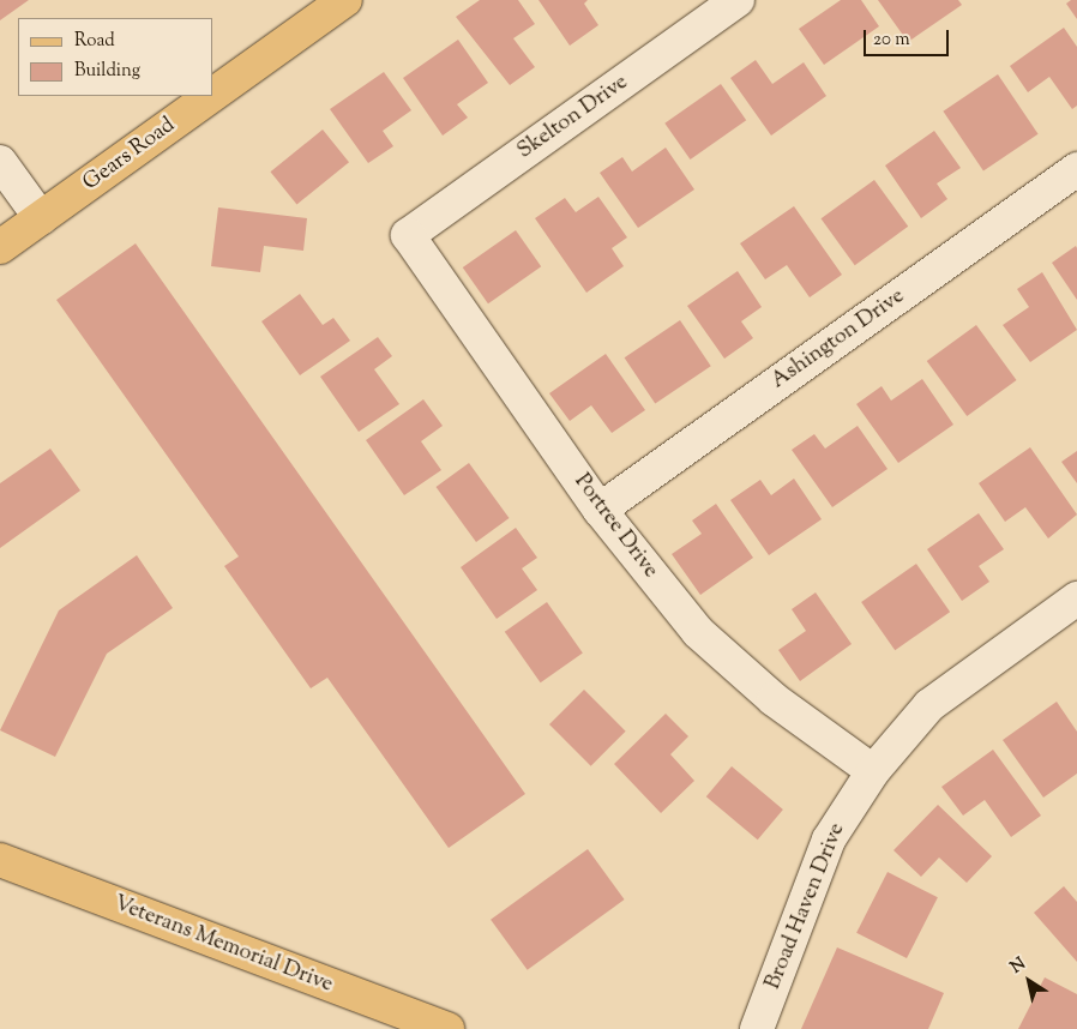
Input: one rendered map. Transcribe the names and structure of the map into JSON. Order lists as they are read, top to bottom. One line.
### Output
{"streets":{"main road":["Gears Road","Veterans Memorial Drive"],"street":["Skelton Drive","Ashington Drive","Portree Drive","Broad Haven Drive"]},"crossings":[["Skelton Drive","Portree Drive"],["Ashington Drive","Portree Drive"],["Portree Drive","Broad Haven Drive"]],"legend":["Road","Building"],"scale_bar":"20 m","north":"top left"}
